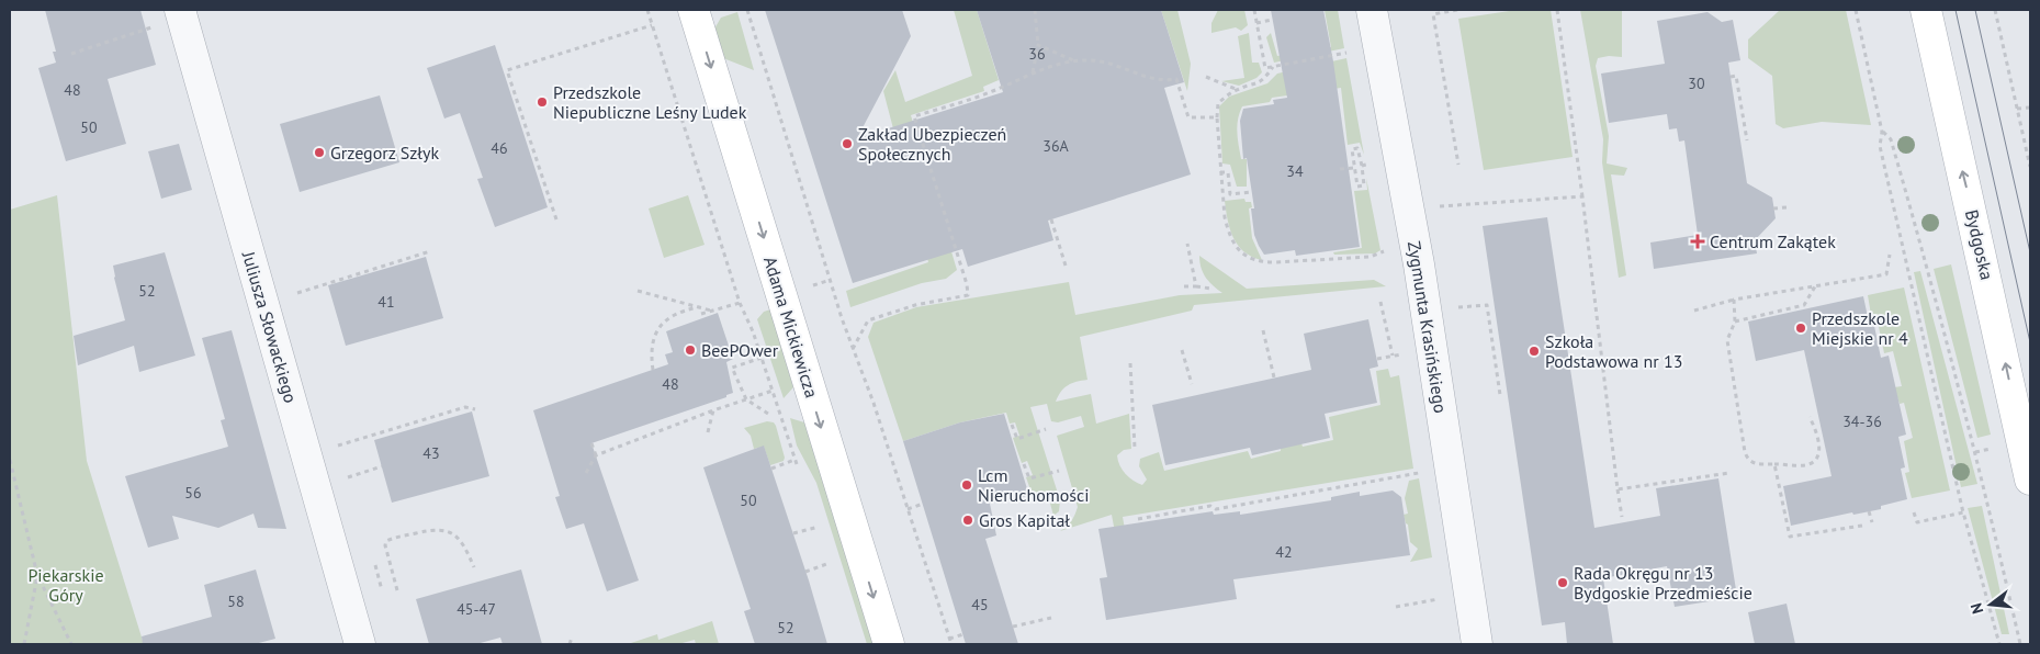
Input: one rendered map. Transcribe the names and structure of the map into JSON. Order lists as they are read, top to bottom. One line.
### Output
{"streets":{"street":["Bydgoska","Juliusza Słowackiego","Adama Mickiewicza","Zygmunta Krasińskiego"]},"one_way":["Bydgoska","Adama Mickiewicza"],"parks":["Piekarskie Góry"],"places":{"other":["Przedszkole Niepubliczne Leśny Ludek","Zakład Ubezpieczeń Społecznych","Grzegorz Szłyk","Przedszkole Miejskie nr 4","BeePOwer","Szkoła Podstawowa nr 13","Lcm Nieruchomości","Gros Kapitał","Rada Okręgu nr 13 Bydgoskie Przedmieście"],"health":["Centrum Zakątek"]},"house_numbers":["36","30","48","50","36A","46","34","52","41","48","34-36","43","56","50","42","58","45","45-47","52"],"north":"left"}
